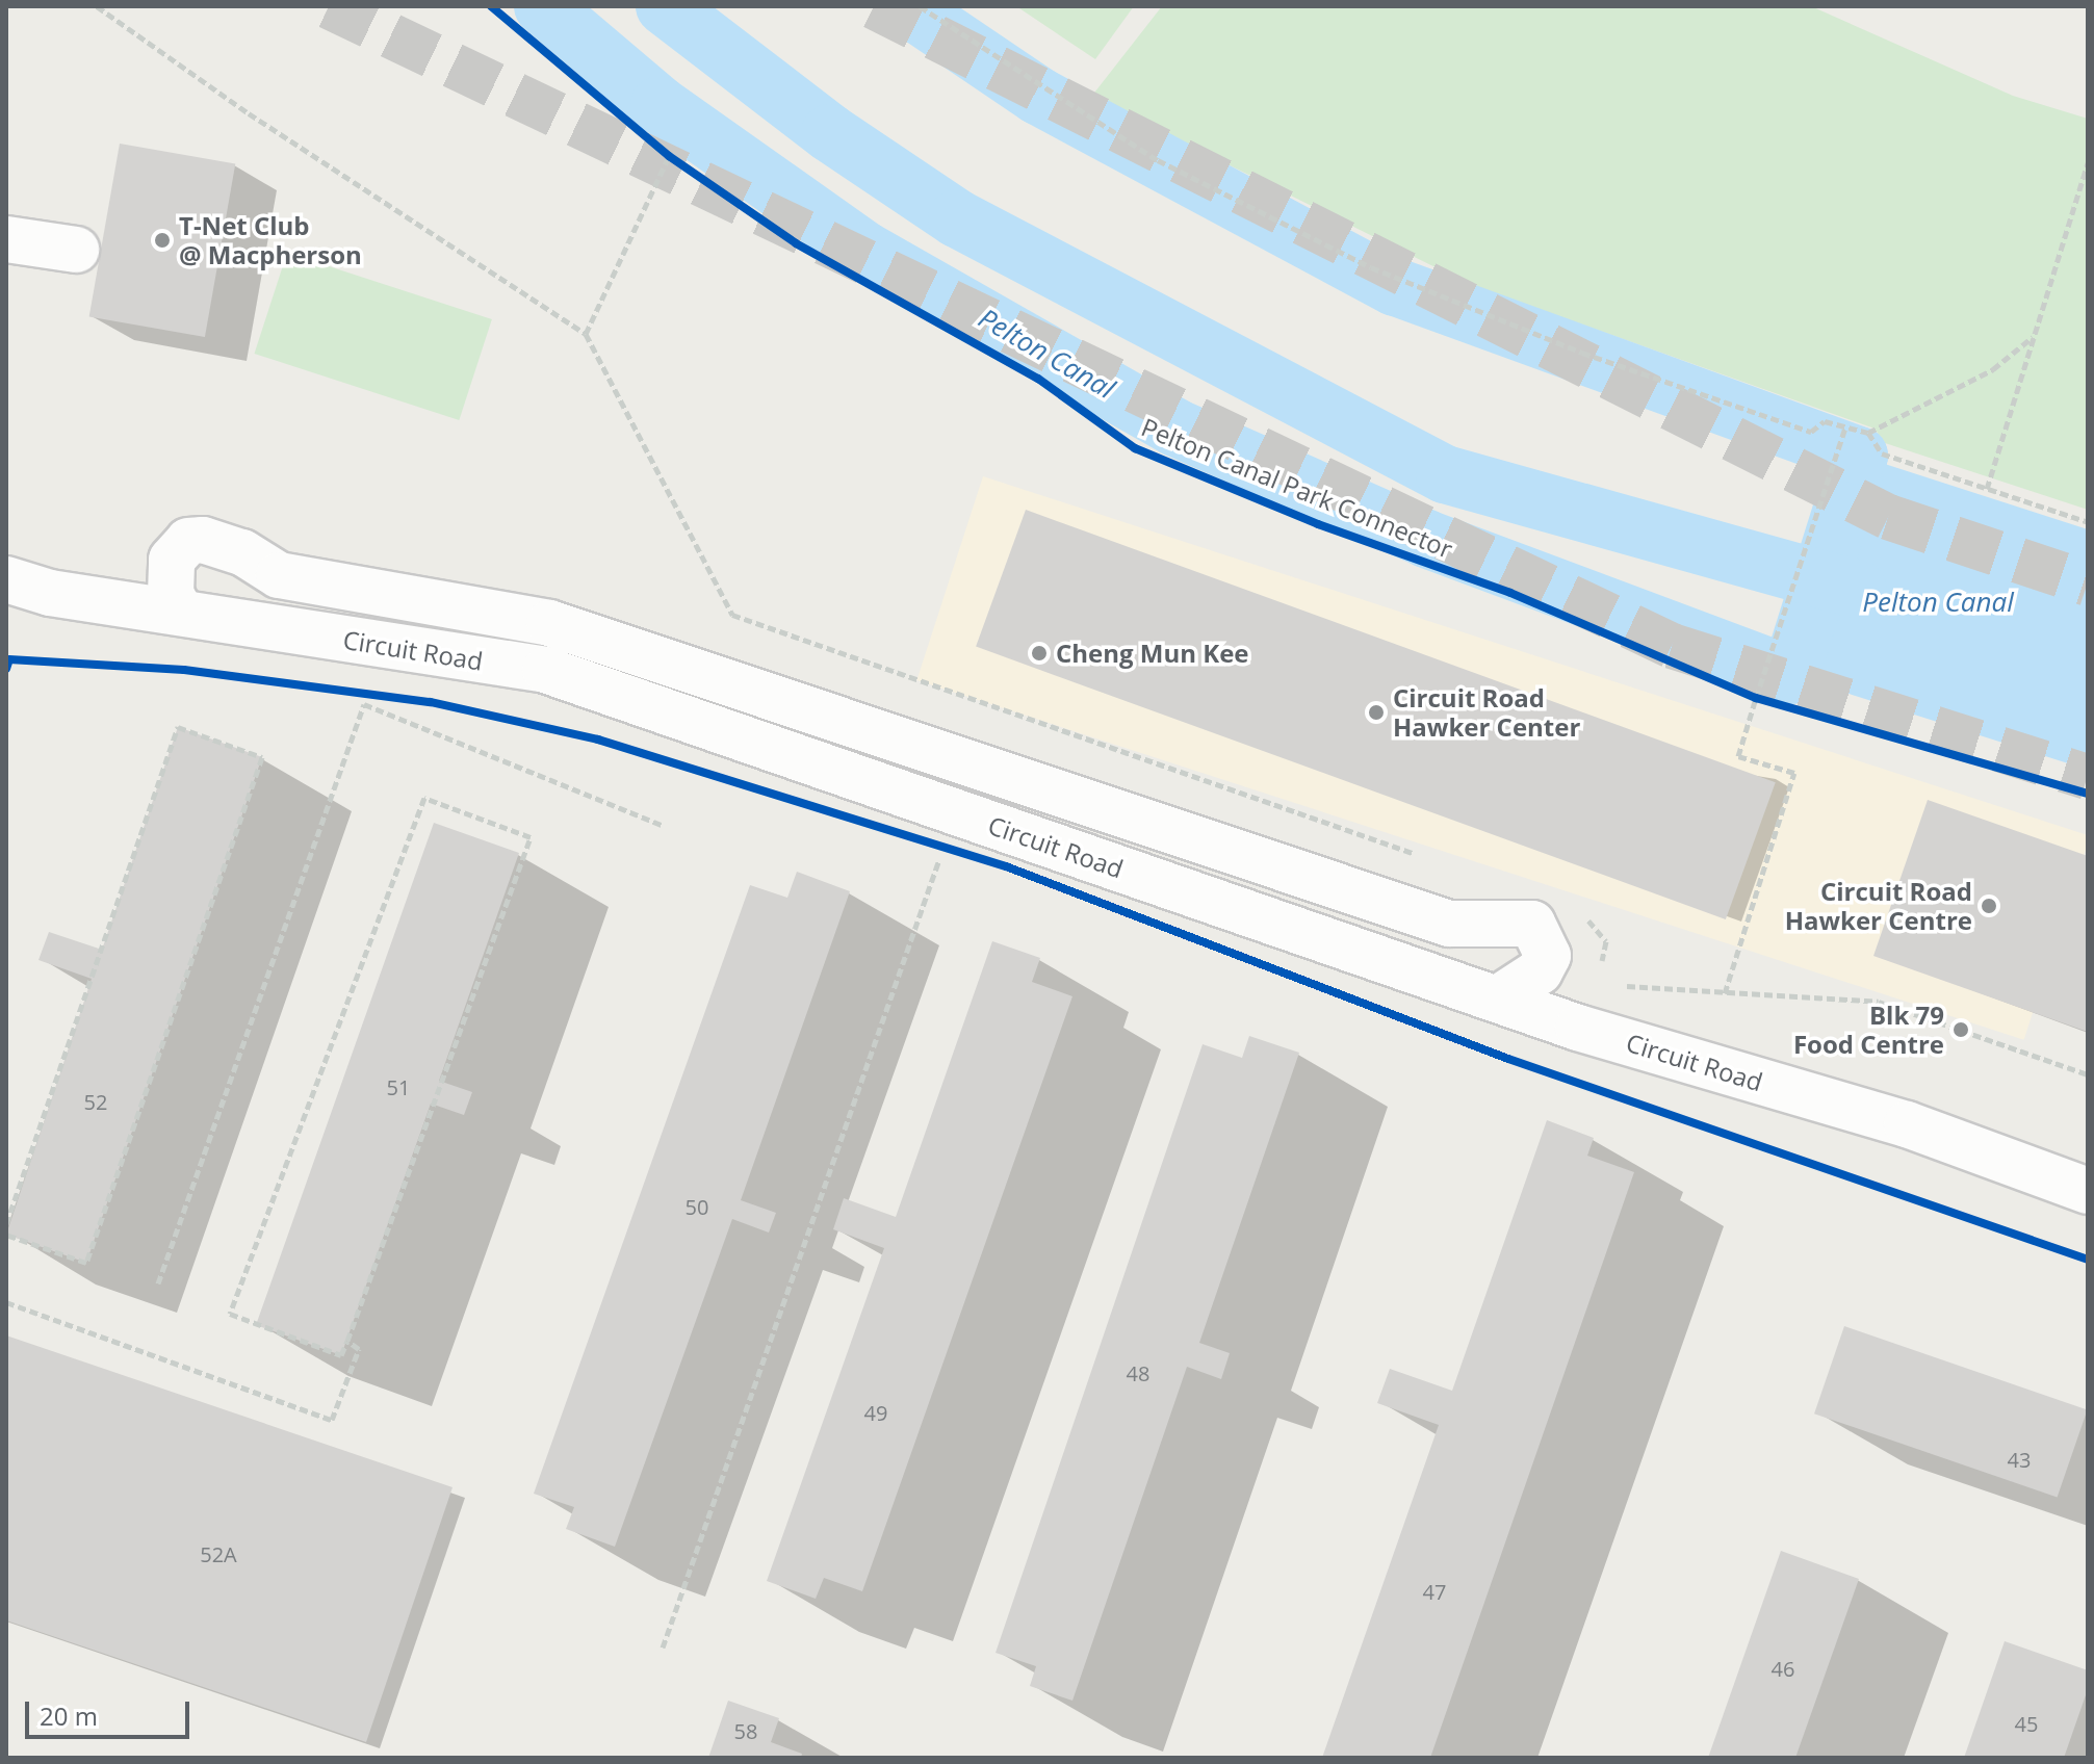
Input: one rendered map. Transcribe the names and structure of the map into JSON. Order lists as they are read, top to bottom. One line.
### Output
{"streets":{"street":["Circuit Road"],"cycle path":["Pelton Canal Park Connector"]},"water":["Pelton Canal"],"places":["T-Net Club @ Macpherson","Cheng Mun Kee","Circuit Road Hawker Center","Circuit Road Hawker Centre","Blk 79 Food Centre"],"house_numbers":["51","52","50","48","49","43","52A","47","46","45","58"],"scale_bar":"20 m"}
